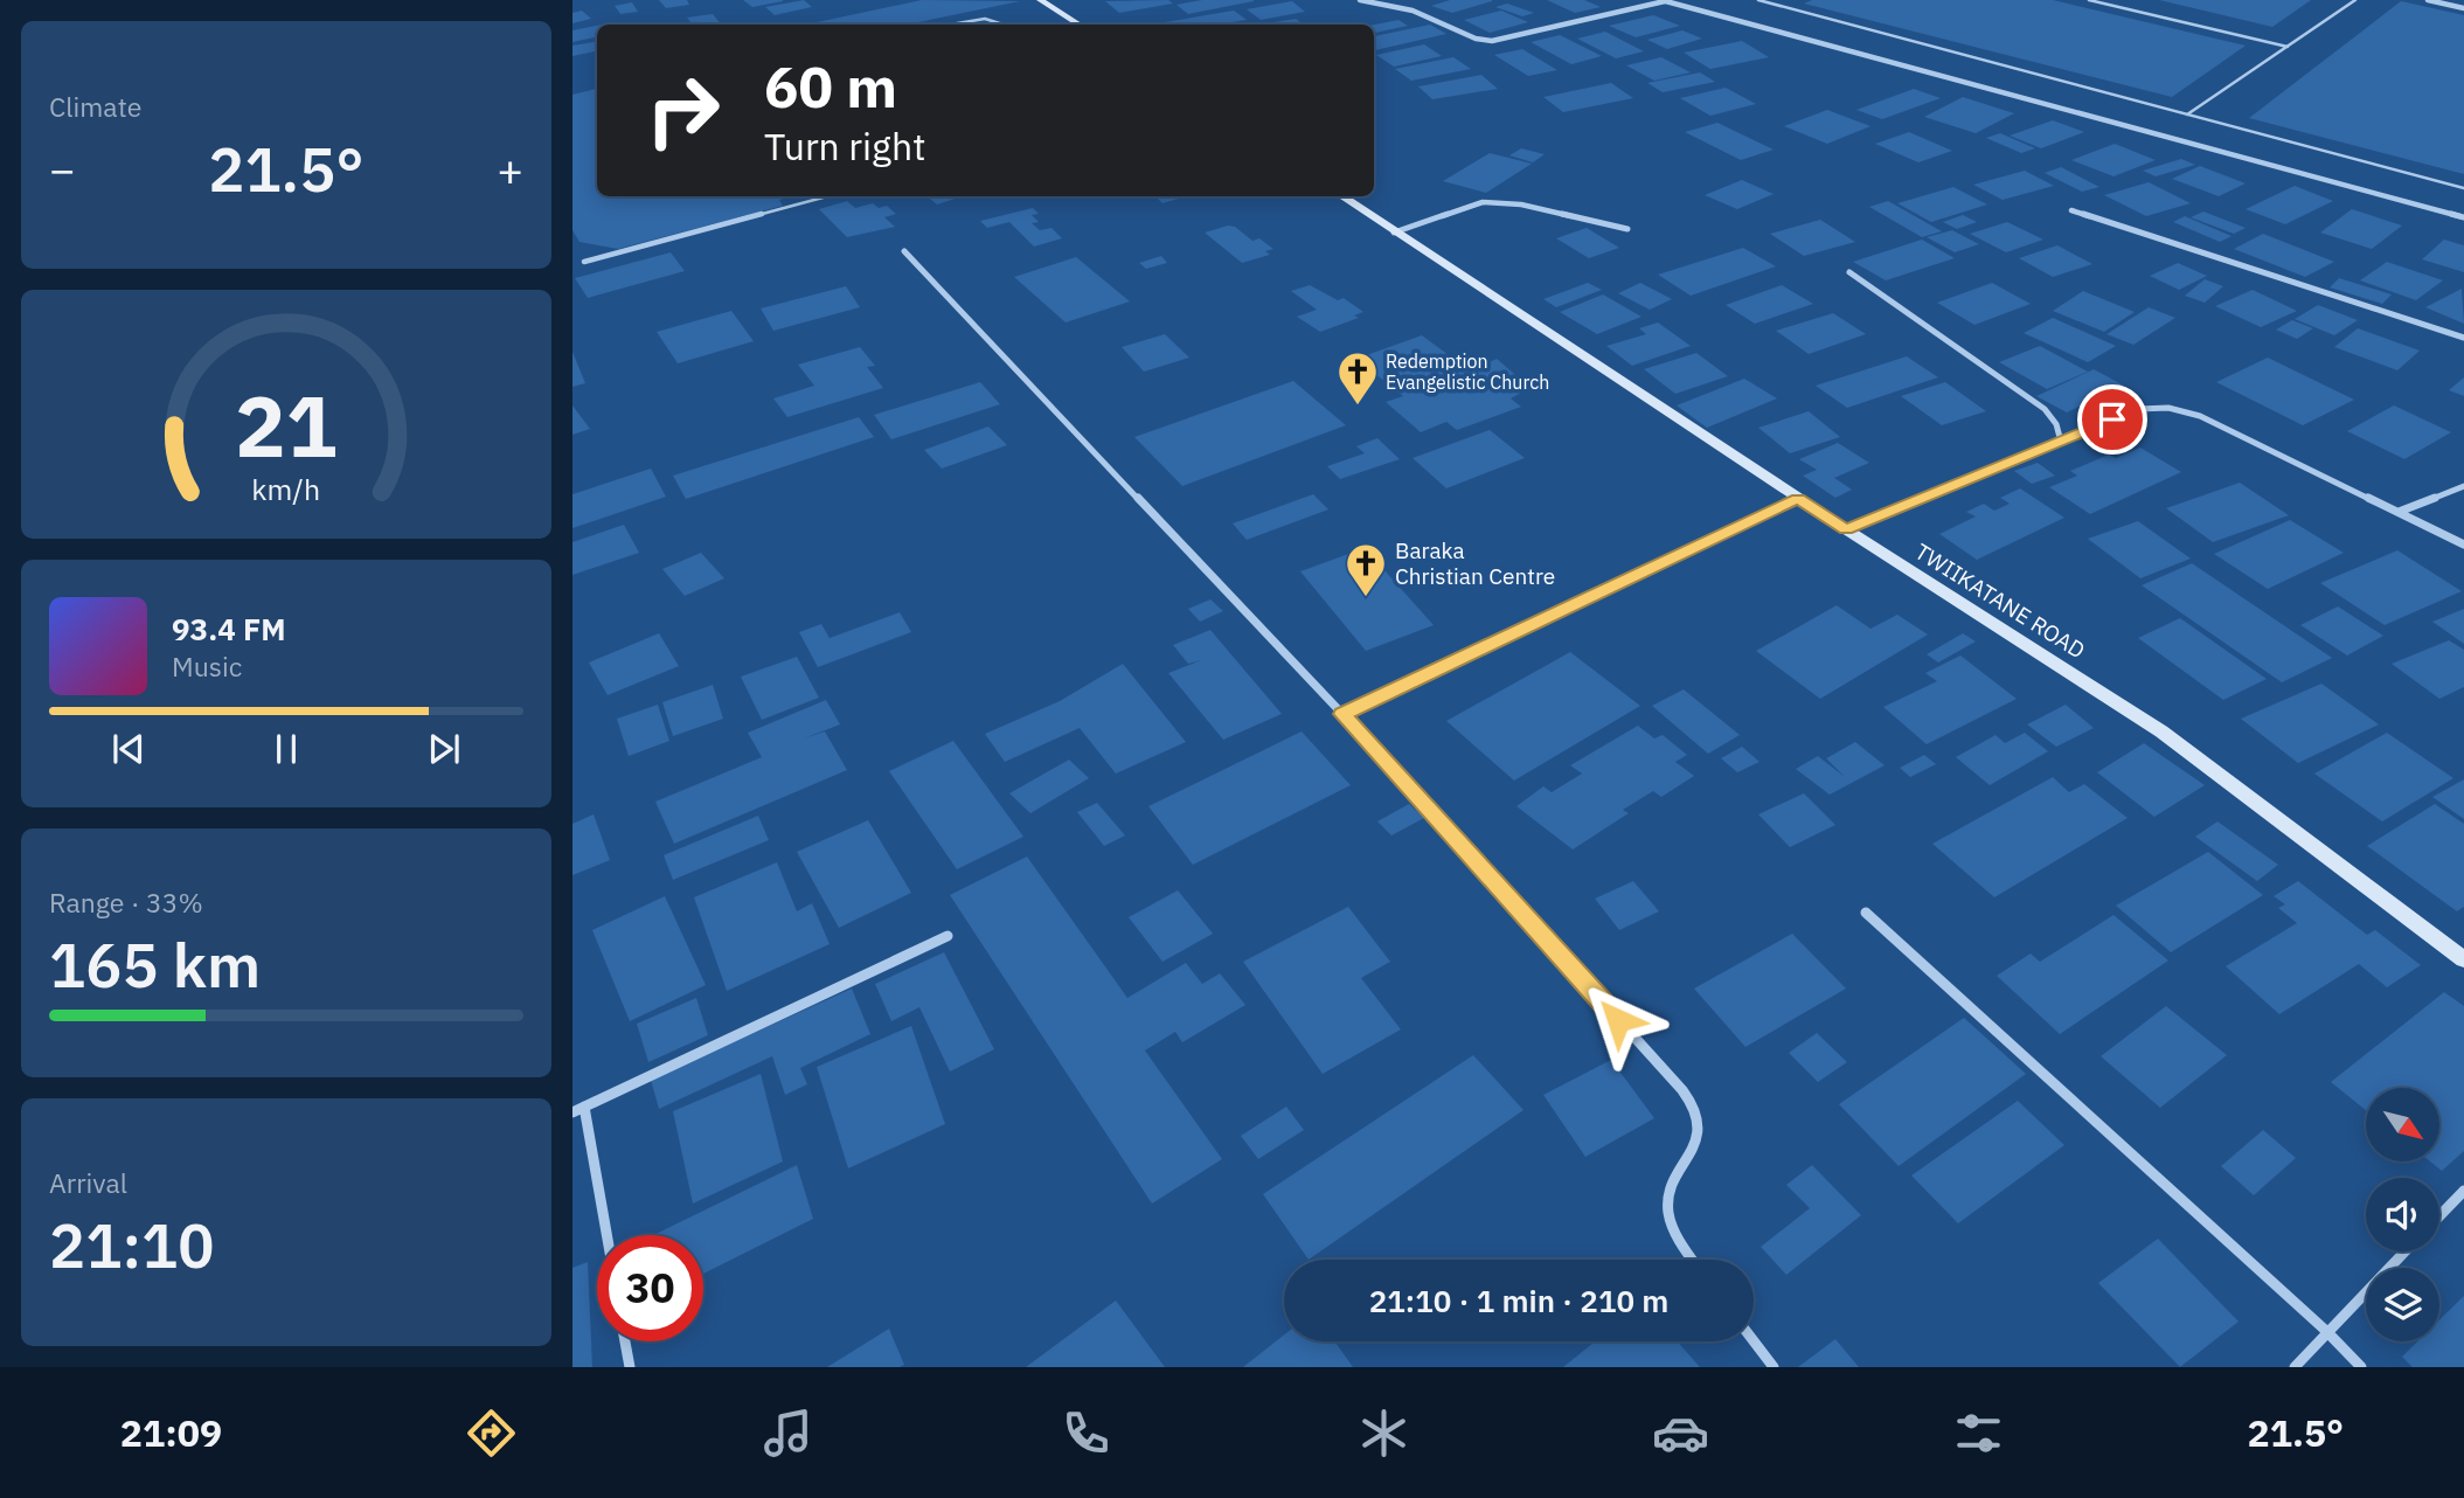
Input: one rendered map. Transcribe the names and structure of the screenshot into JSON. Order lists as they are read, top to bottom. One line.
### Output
{"streets":{"main road":["TWIIKATANE ROAD"]},"places":{"church":["Redemption Evangelistic Church","Baraka Christian Centre"]},"north":"bottom right","page":{"tile":["Climate",["Range · 33%","165 km"],["Arrival","21:10"]],"turn":["60 m","Turn right"],"heat":["−","21.5°","+"],"song":["93.4 FM","Music"],"limit":"30","trip":"21:10 · 1 min · 210 m","tabs":["21:09","21.5°"],"gauge":["21","km/h"]}}
